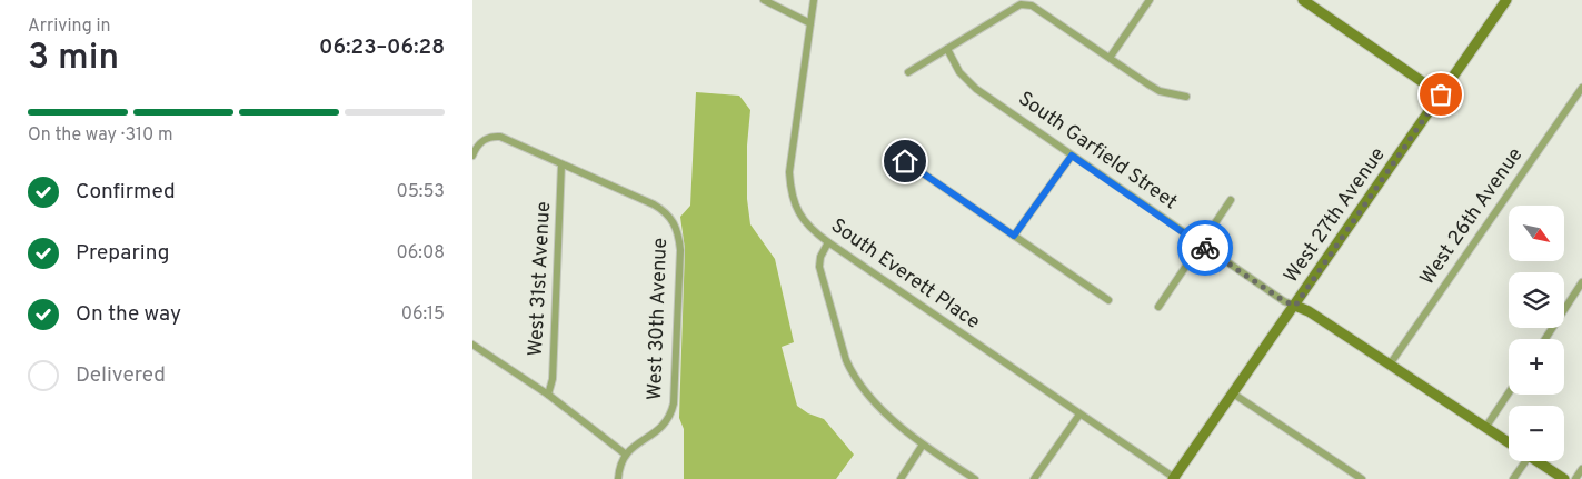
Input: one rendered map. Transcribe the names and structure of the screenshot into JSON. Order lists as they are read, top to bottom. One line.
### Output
{"streets":{"main road":["South Garfield Street","West 27th Avenue"],"street":["West 26th Avenue","South Everett Place","West 31st Avenue","West 30th Avenue"]},"crossings":[["South Garfield Street","West 27th Avenue"],["South Garfield Street","West 26th Avenue"],["West 27th Avenue","South Everett Place"],["West 31st Avenue","West 30th Avenue"]],"north":"bottom right","page":{"heading":["3 min","Arriving in","06:23–06:28"],"bar":"On the way · 310 m","list":[["Confirmed","05:53"],["Preparing","06:08"],["On the way","06:15"],"Delivered"],"map_buttons":["+","−"]}}
